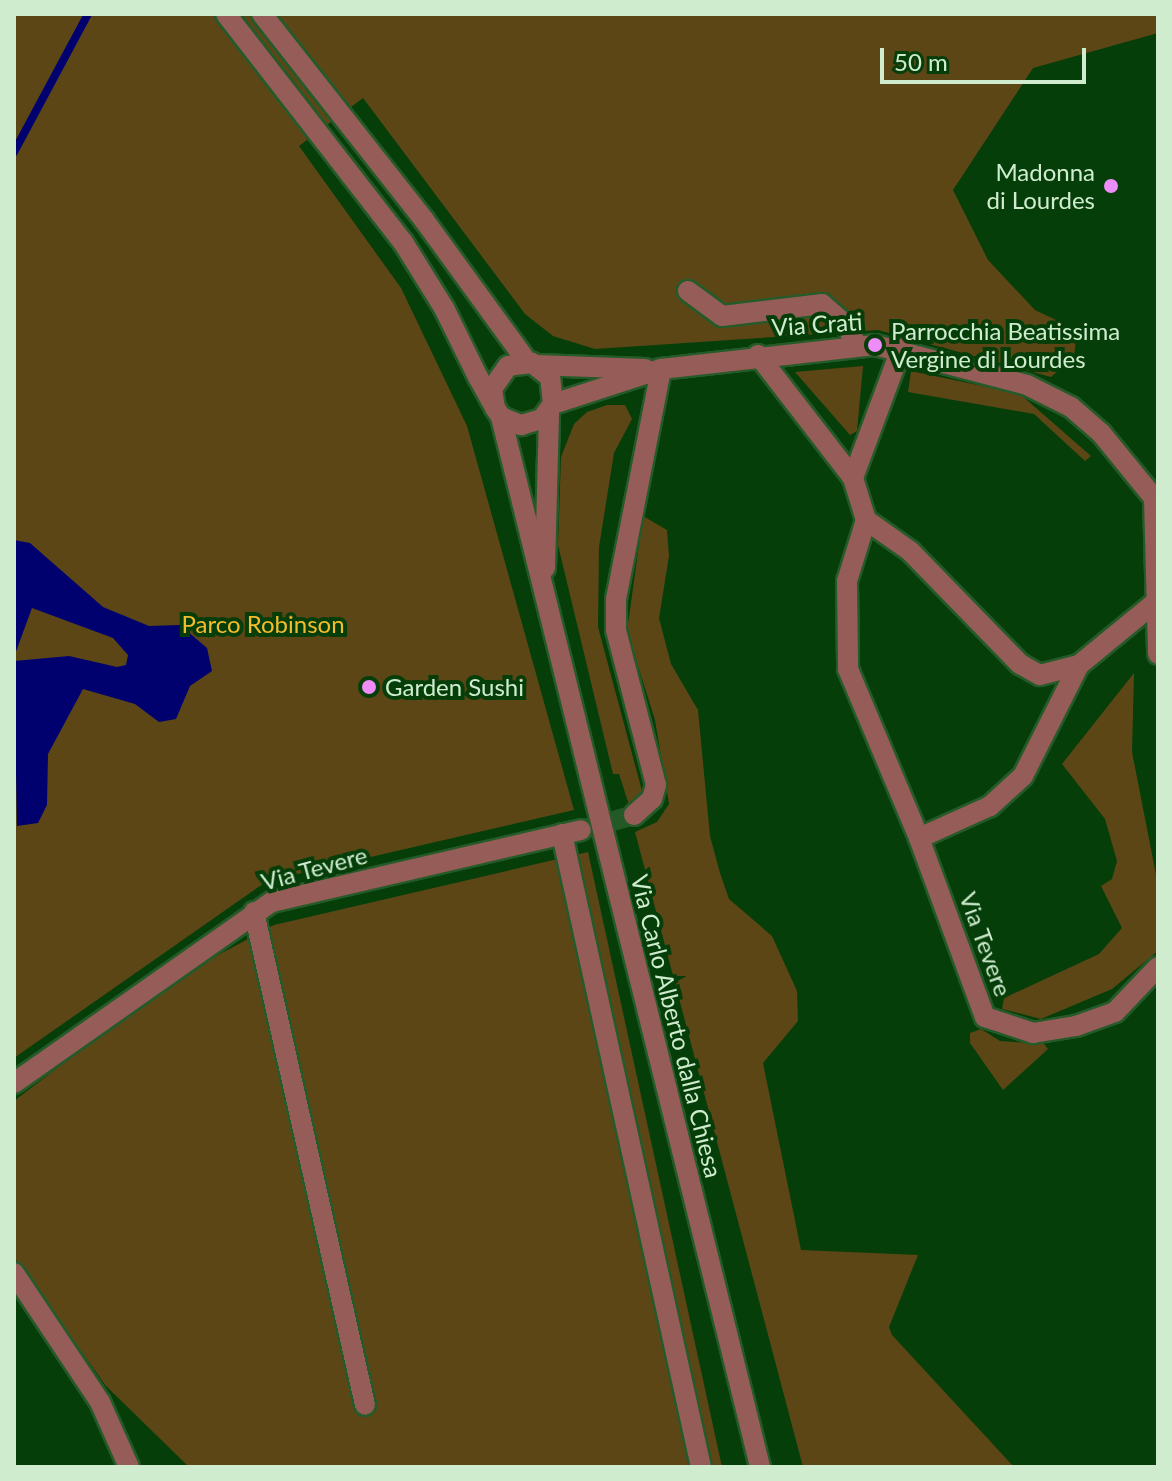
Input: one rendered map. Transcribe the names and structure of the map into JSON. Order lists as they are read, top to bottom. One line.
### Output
{"streets":{"street":["Via Crati","Via Tevere","Via Carlo Alberto dalla Chiesa"]},"crossings":[["Via Crati","Via Carlo Alberto dalla Chiesa"]],"parks":["Parco Robinson"],"places":["Madonna di Lourdes","Parrocchia Beatissima Vergine di Lourdes","Garden Sushi"],"scale_bar":"50 m"}
